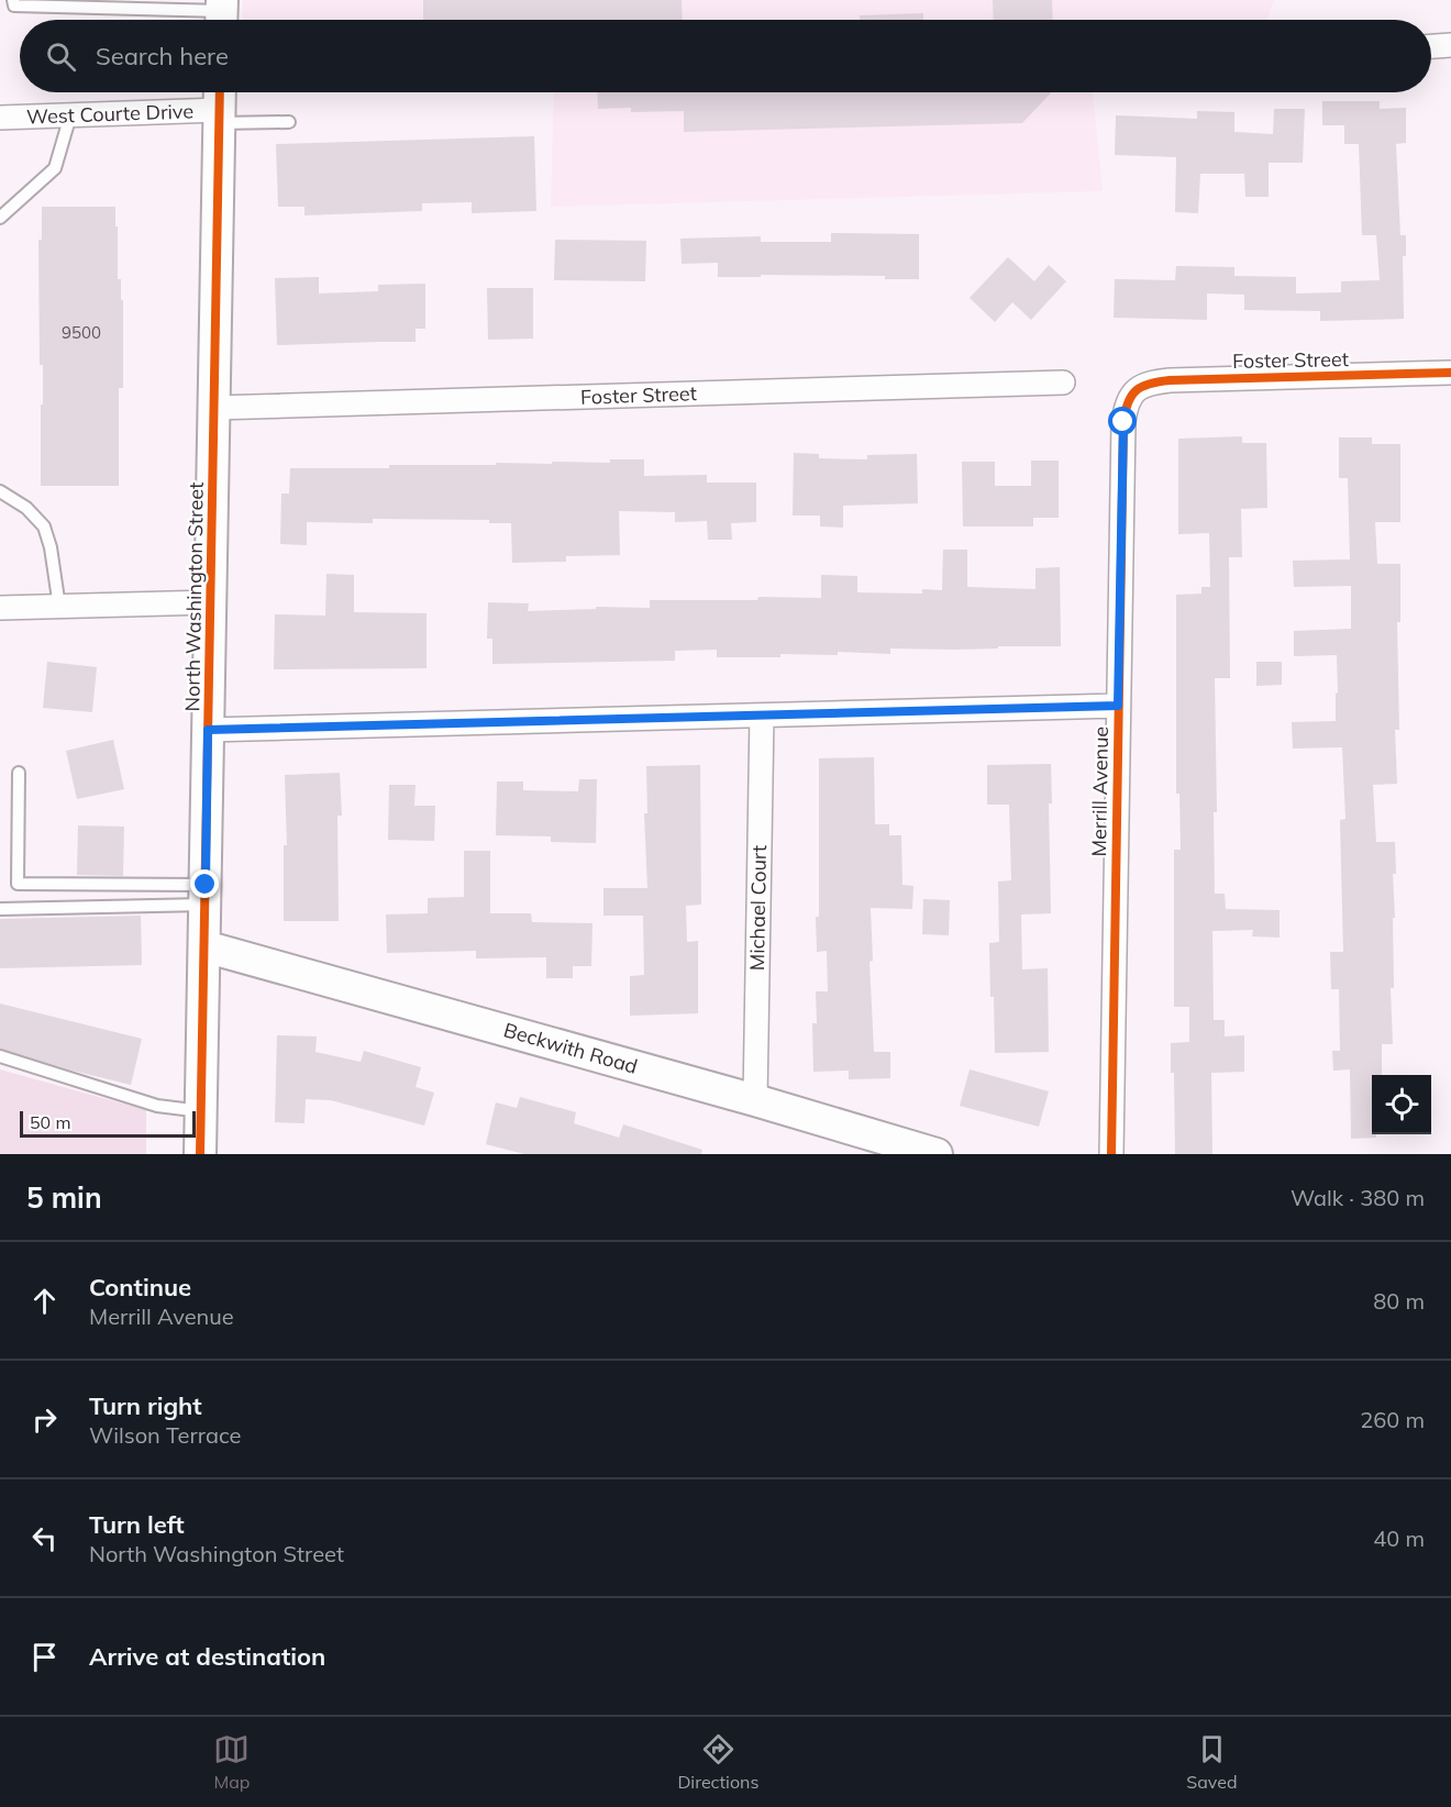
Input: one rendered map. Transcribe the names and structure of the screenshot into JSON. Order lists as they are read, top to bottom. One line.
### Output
{"streets":{"street":["West Courte Drive","Foster Street","North Washington Street","Merrill Avenue","Michael Court","Beckwith Road"]},"crossings":[["West Courte Drive","North Washington Street"],["Foster Street","North Washington Street"],["Foster Street","Merrill Avenue"],["North Washington Street","Beckwith Road"],["Michael Court","Beckwith Road"]],"house_numbers":["9500"],"scale_bar":"50 m","page":{"search":"Search here","scale":"50 m","heading":["5 min","Walk · 380 m"],"list":[["Continue","Merrill Avenue","80 m"],["Turn right","Wilson Terrace","260 m"],["Turn left","North Washington Street","40 m"],"Arrive at destination"],"nav":["Map","Directions","Saved"]}}
